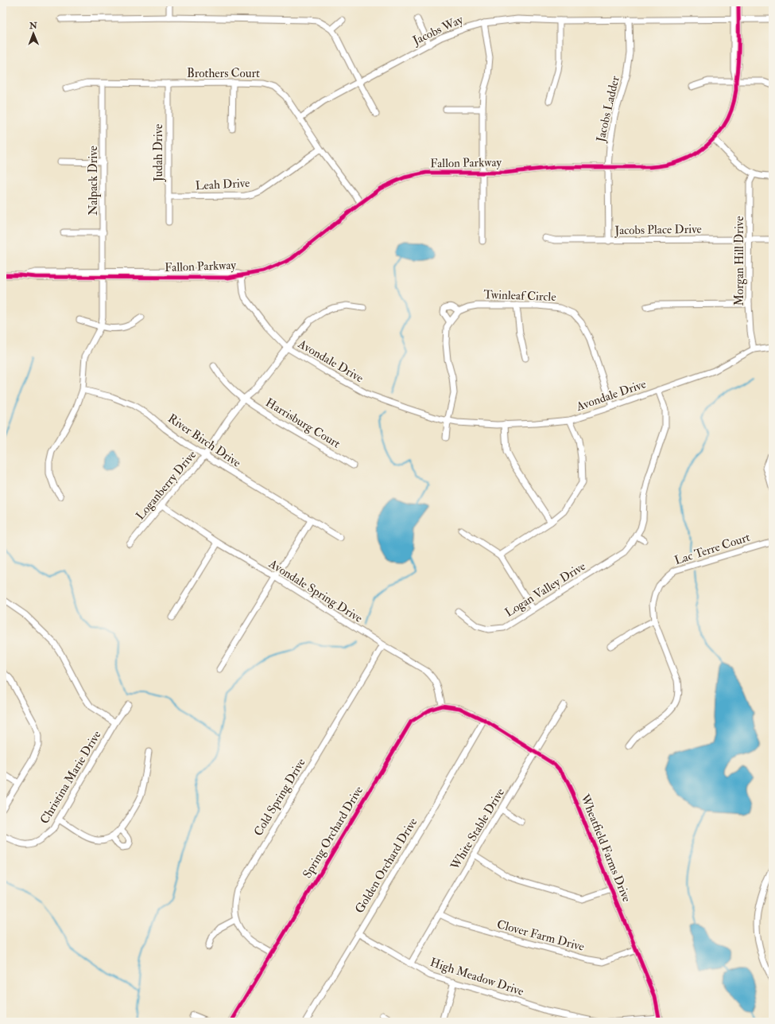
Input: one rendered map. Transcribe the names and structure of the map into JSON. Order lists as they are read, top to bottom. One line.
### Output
{"streets":{"street":["Jacobs Way","Brothers Court","Jacobs Ladder","Judah Drive","Fallon Parkway","Nalpack Drive","Leah Drive","Jacobs Place Drive","Morgan Hill Drive","Twinleaf Circle","Avondale Drive","Harrisburg Court","River Birch Drive","Loganberry Drive","Lac Terre Court","Logan Valley Drive","Avondale Spring Drive","Christina Marie Drive","Cold Spring Drive","White Stable Drive","Spring Orchard Drive","Wheatfield Farms Drive","Golden Orchard Drive","Clover Farm Drive","High Meadow Drive"]},"crossings":[["Jacobs Way","Brothers Court"],["Jacobs Way","Jacobs Ladder"],["Jacobs Way","Fallon Parkway"],["Brothers Court","Judah Drive"],["Brothers Court","Fallon Parkway"],["Brothers Court","Nalpack Drive"],["Brothers Court","Leah Drive"],["Jacobs Ladder","Fallon Parkway"],["Jacobs Ladder","Jacobs Place Drive"],["Judah Drive","Leah Drive"],["Fallon Parkway","Nalpack Drive"],["Fallon Parkway","Avondale Drive"],["Jacobs Place Drive","Morgan Hill Drive"],["Morgan Hill Drive","Avondale Drive"],["Twinleaf Circle","Avondale Drive"],["Avondale Drive","Loganberry Drive"],["Avondale Drive","Logan Valley Drive"],["Harrisburg Court","Loganberry Drive"],["River Birch Drive","Loganberry Drive"],["Loganberry Drive","Avondale Spring Drive"],["Avondale Spring Drive","Cold Spring Drive"],["Avondale Spring Drive","Spring Orchard Drive"],["Cold Spring Drive","Spring Orchard Drive"],["White Stable Drive","Wheatfield Farms Drive"],["White Stable Drive","Clover Farm Drive"],["White Stable Drive","High Meadow Drive"],["Spring Orchard Drive","Wheatfield Farms Drive"],["Spring Orchard Drive","Golden Orchard Drive"],["Wheatfield Farms Drive","Golden Orchard Drive"],["Wheatfield Farms Drive","Clover Farm Drive"],["Golden Orchard Drive","High Meadow Drive"]],"north":"top"}
